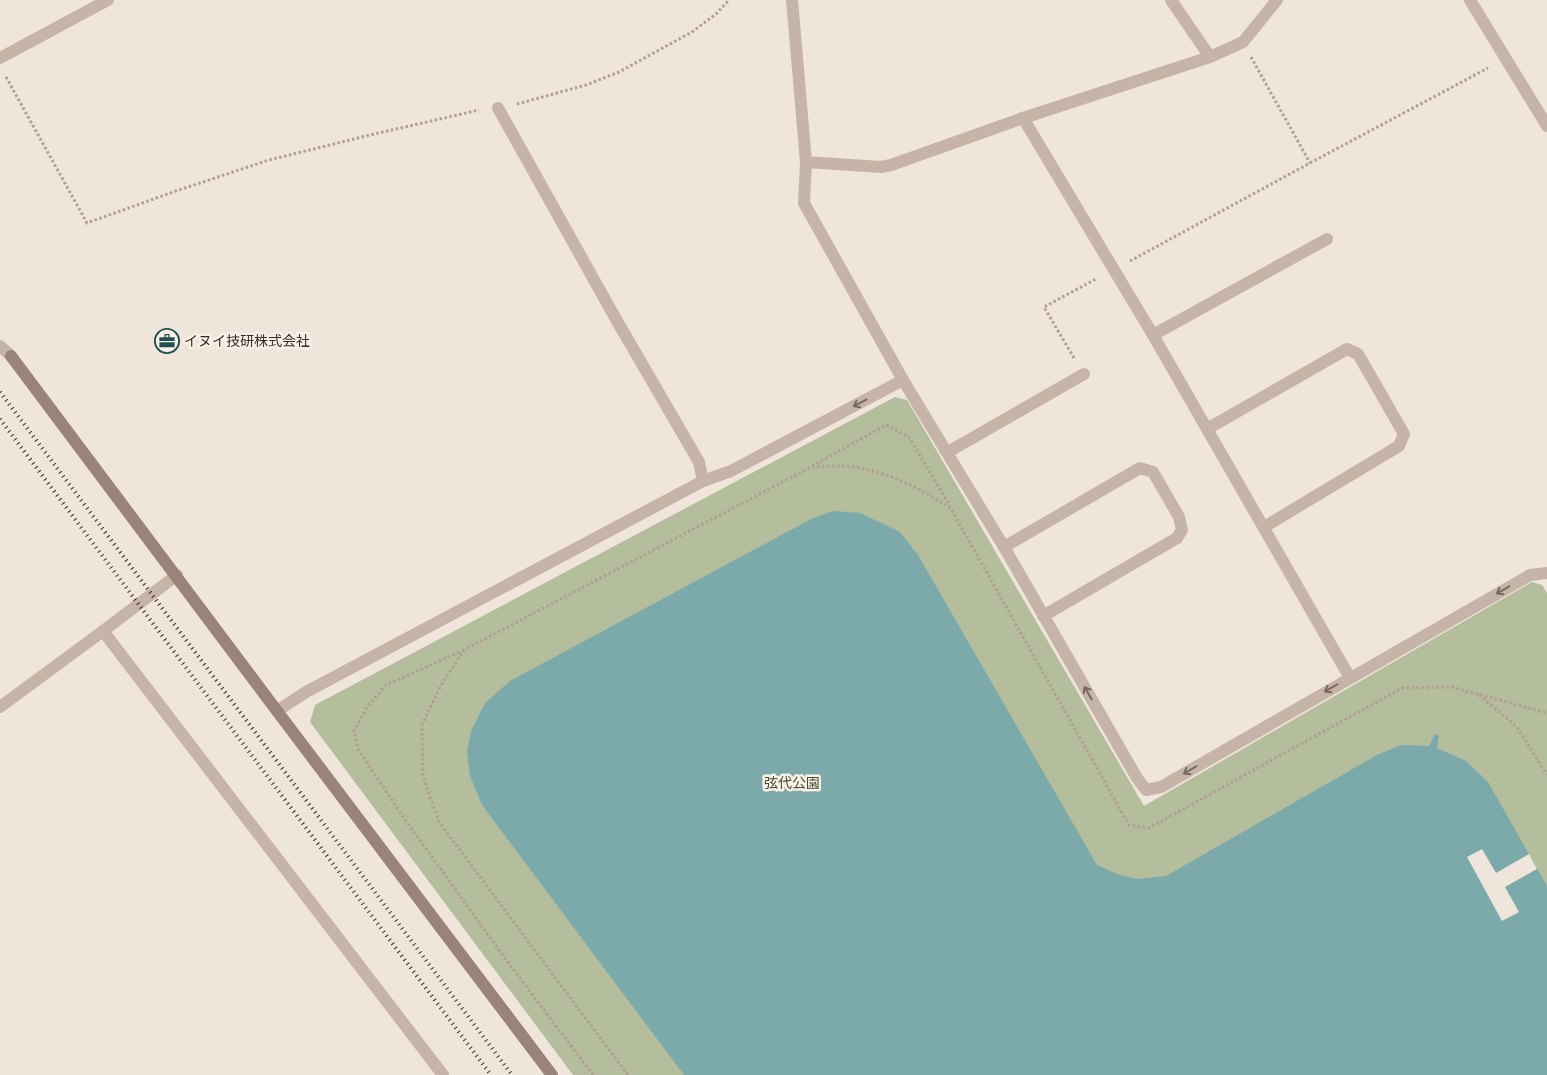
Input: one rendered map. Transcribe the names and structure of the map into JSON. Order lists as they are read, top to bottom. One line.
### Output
{"parks":["弦代公園"],"places":{"office":["イヌイ技研株式会社"]}}
